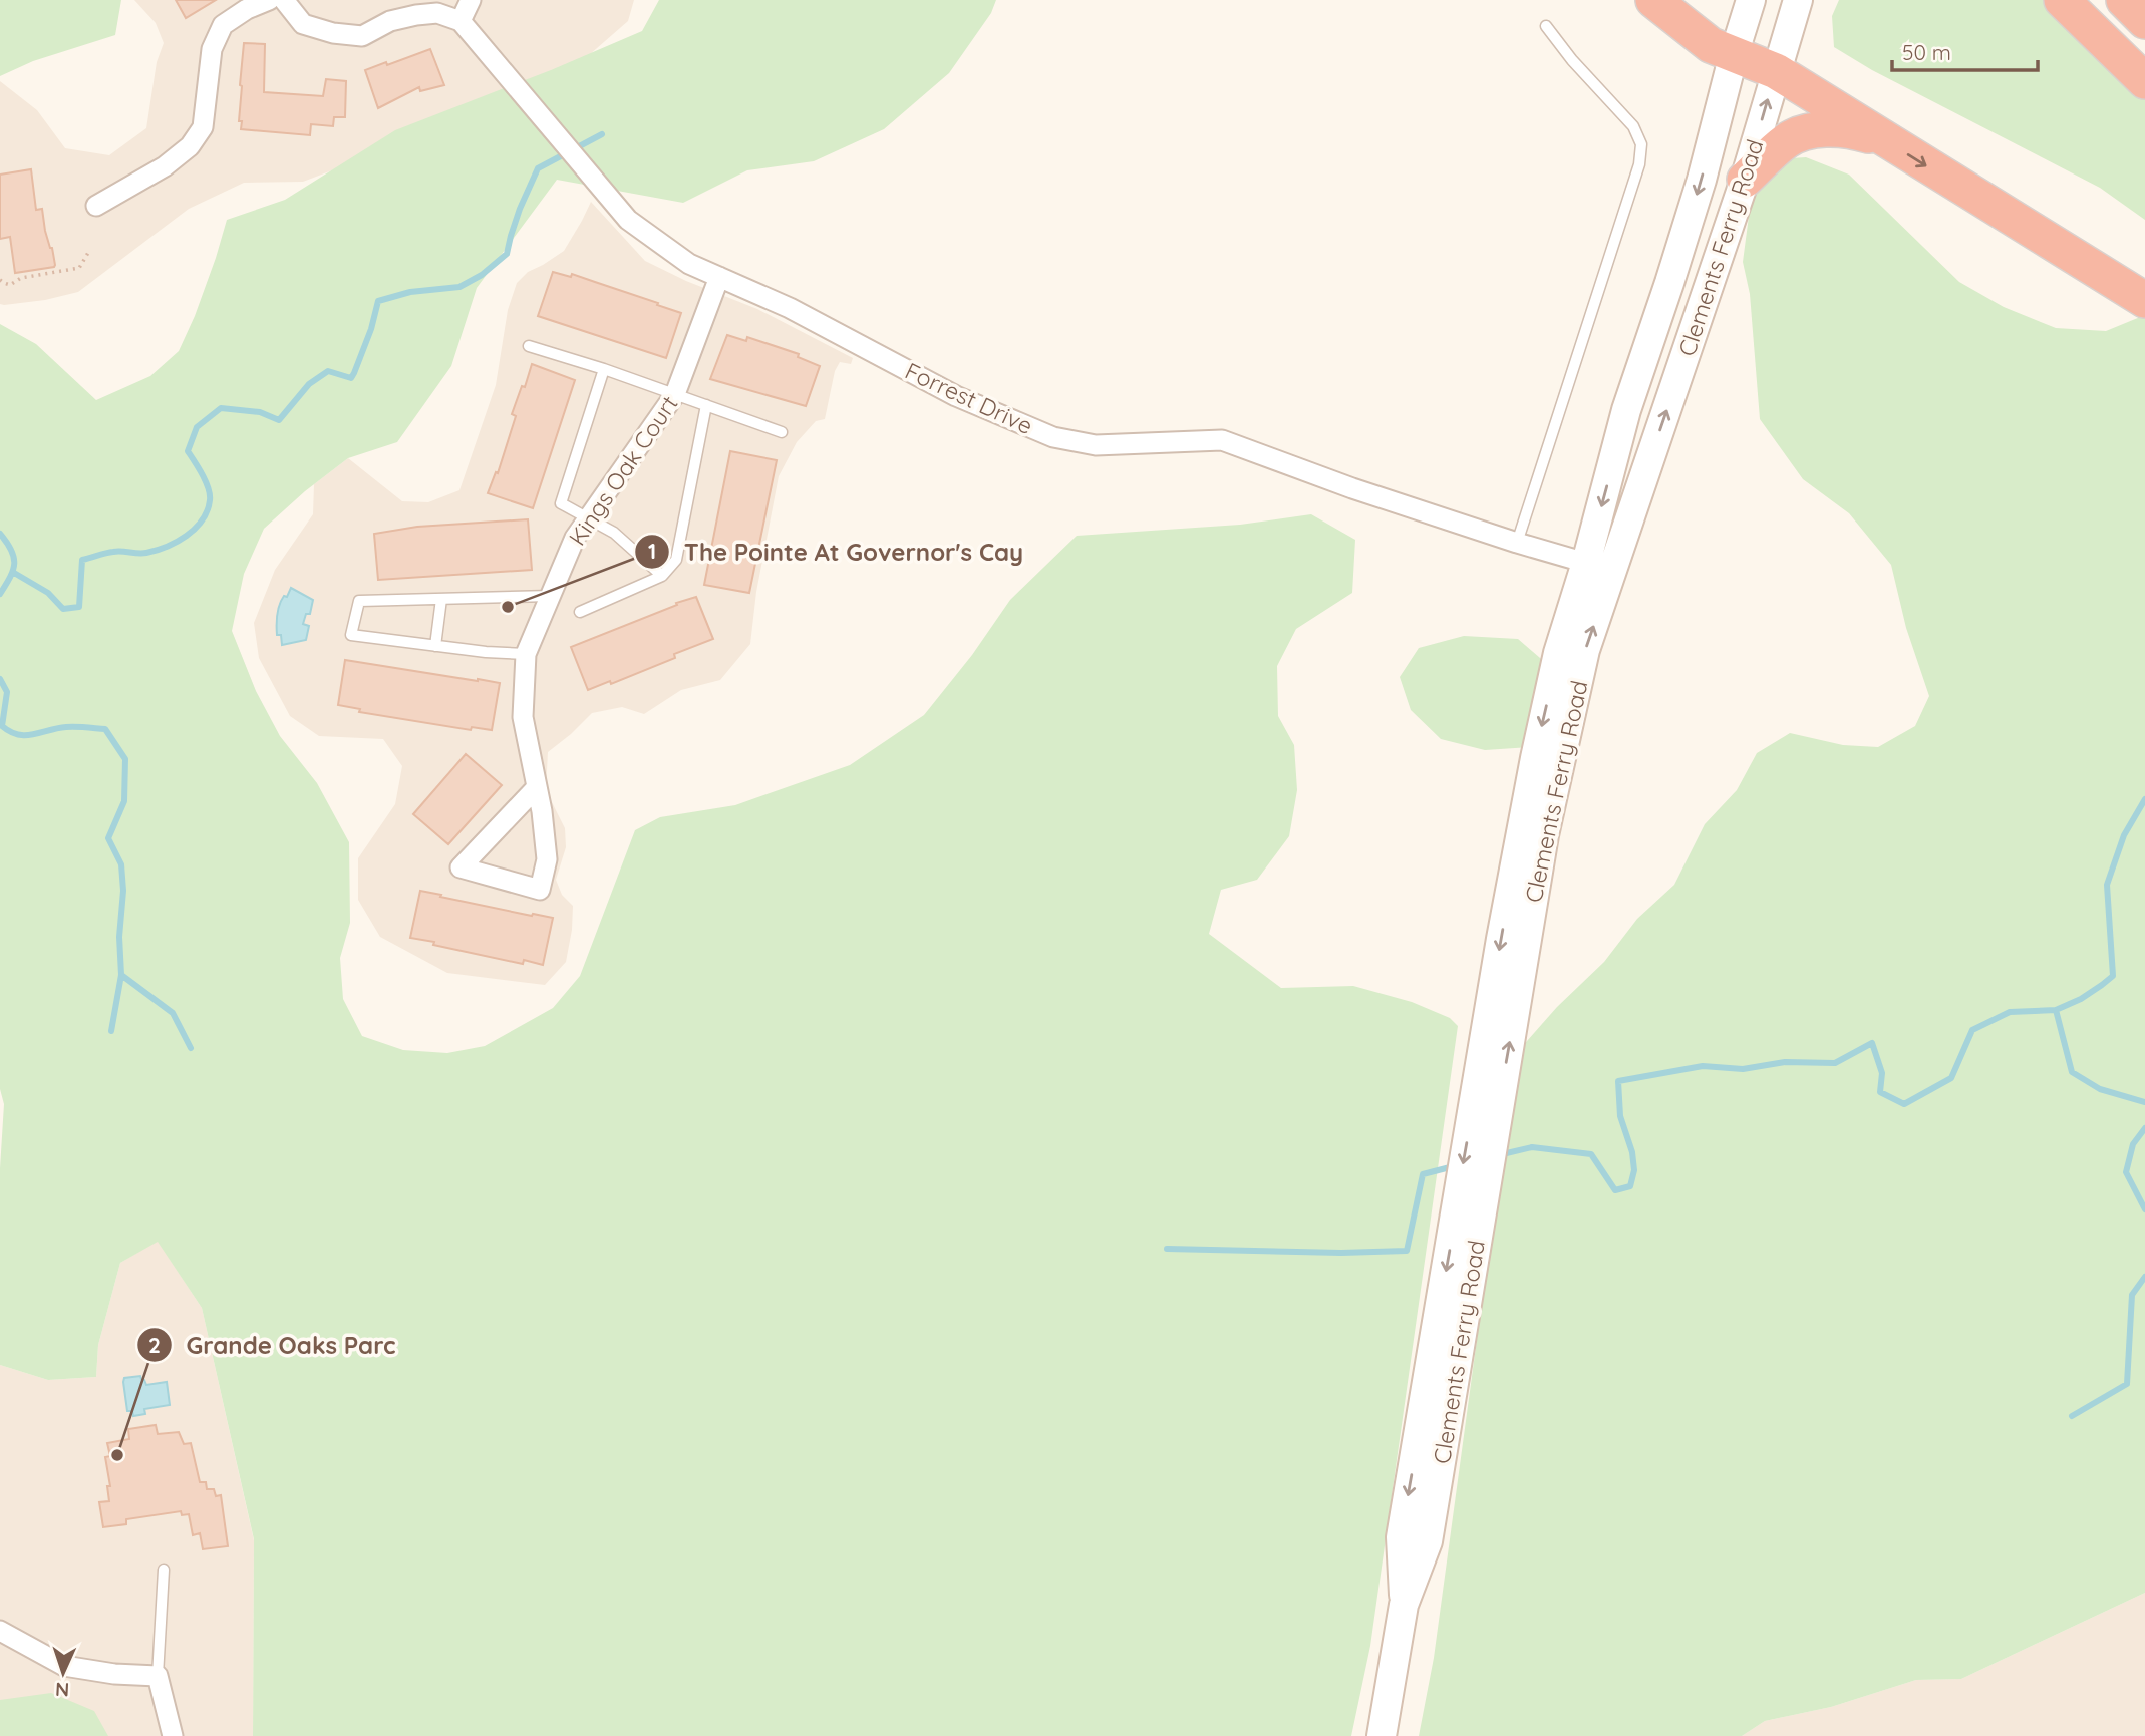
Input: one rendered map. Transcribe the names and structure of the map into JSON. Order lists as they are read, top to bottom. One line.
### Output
{"streets":{"main road":["Clements Ferry Road"],"street":["Forrest Drive","Kings Oak Court"]},"crossings":[["Clements Ferry Road","Forrest Drive"],["Forrest Drive","Kings Oak Court"]],"places":["The Pointe At Governor's Cay","Grande Oaks Parc"],"scale_bar":"50 m","north":"bottom"}
